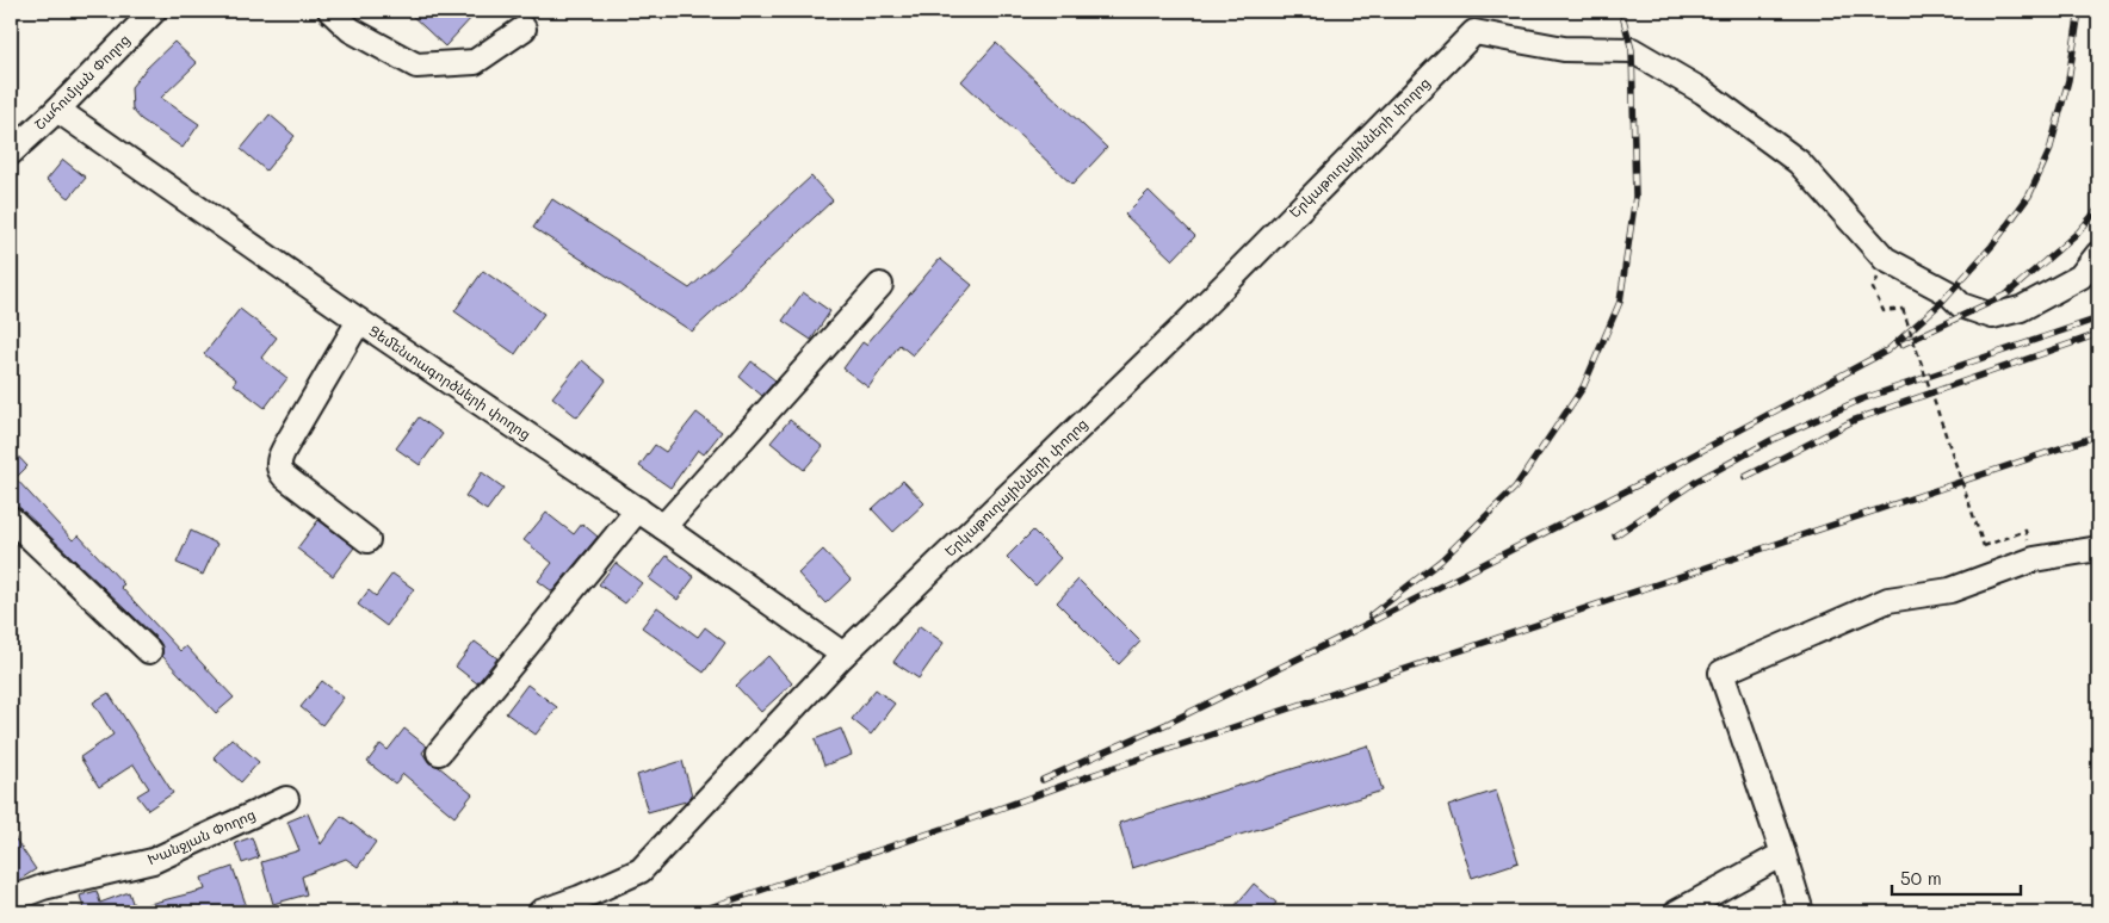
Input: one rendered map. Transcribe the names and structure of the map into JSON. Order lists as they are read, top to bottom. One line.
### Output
{"streets":{"street":["Շահումյան Փողոց","Երկաթուղայինների փողոց","Ցեմենտագործների փողոց","Խանջյան Փողոց"]},"crossings":[["Շահումյան Փողոց","Ցեմենտագործների փողոց"],["Երկաթուղայինների փողոց","Ցեմենտագործների փողոց"]],"scale_bar":"50 m"}
